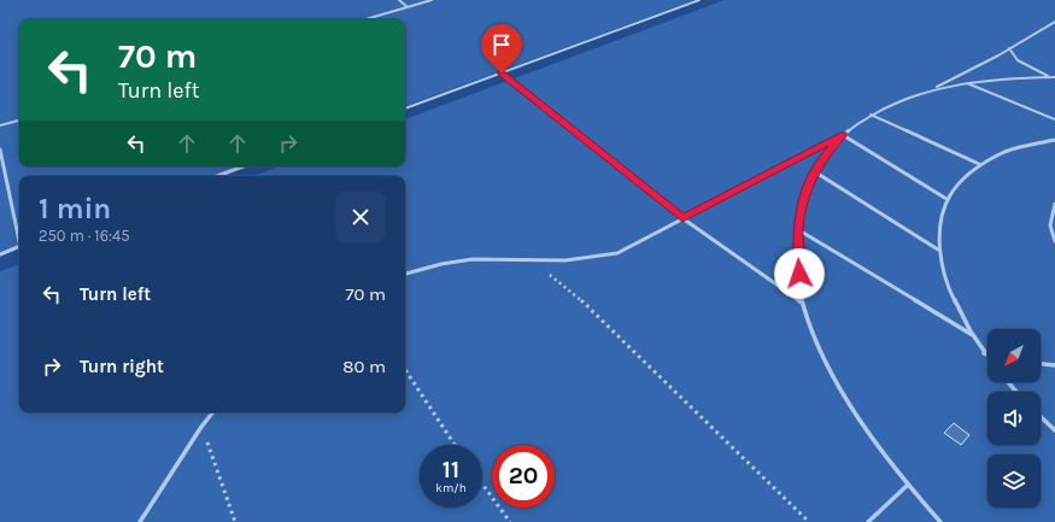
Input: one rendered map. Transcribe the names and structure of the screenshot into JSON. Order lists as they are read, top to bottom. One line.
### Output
{"north":"bottom left","page":{"turn":["70 m","Turn left"],"heading":["1 min","250 m · 16:45"],"list":[{"name":"Turn left","value":"70 m"},{"name":"Turn right","value":"80 m"}],"speed":"11 km/h","limit":"20"}}
